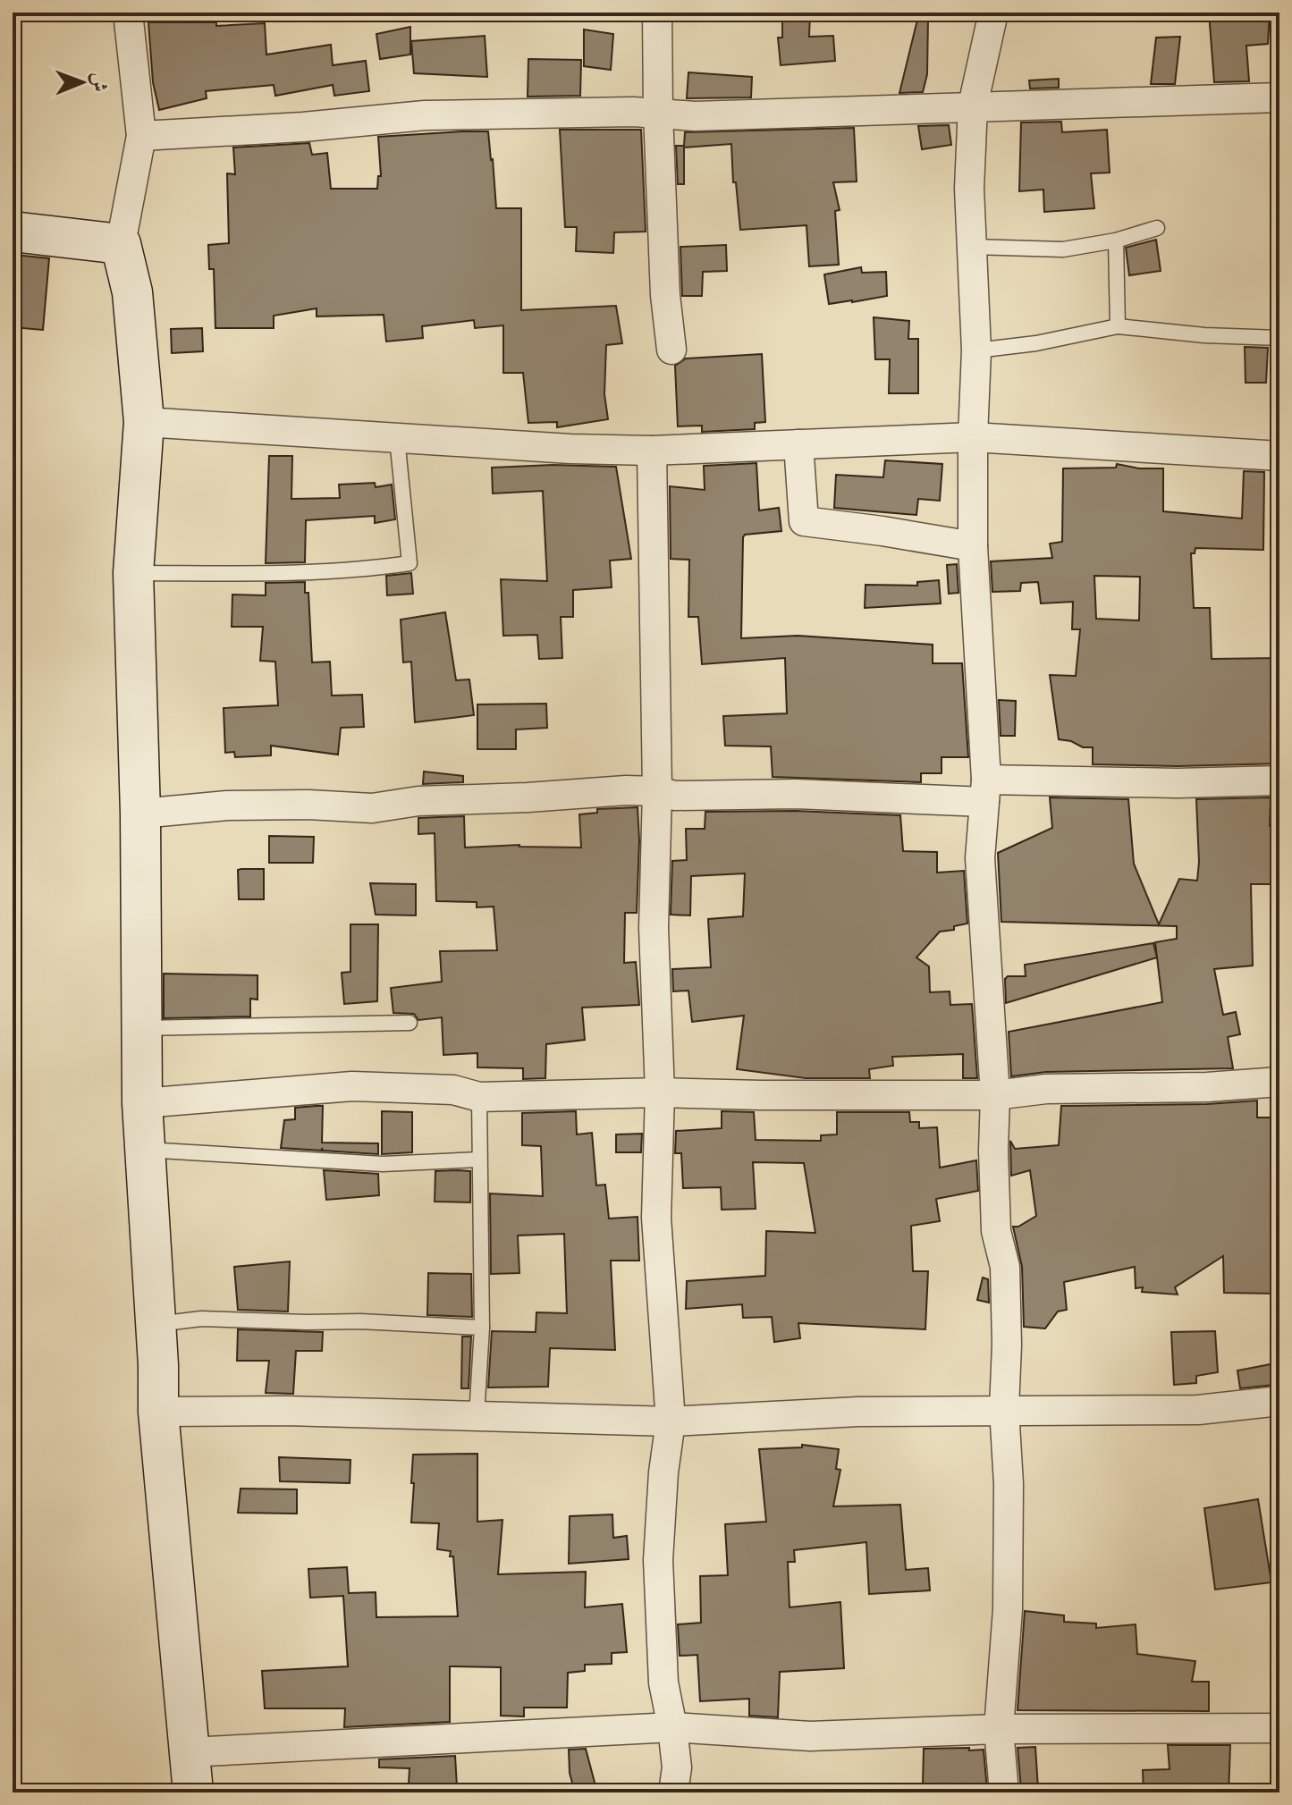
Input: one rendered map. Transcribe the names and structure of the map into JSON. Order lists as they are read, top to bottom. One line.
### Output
{"north":"right"}
